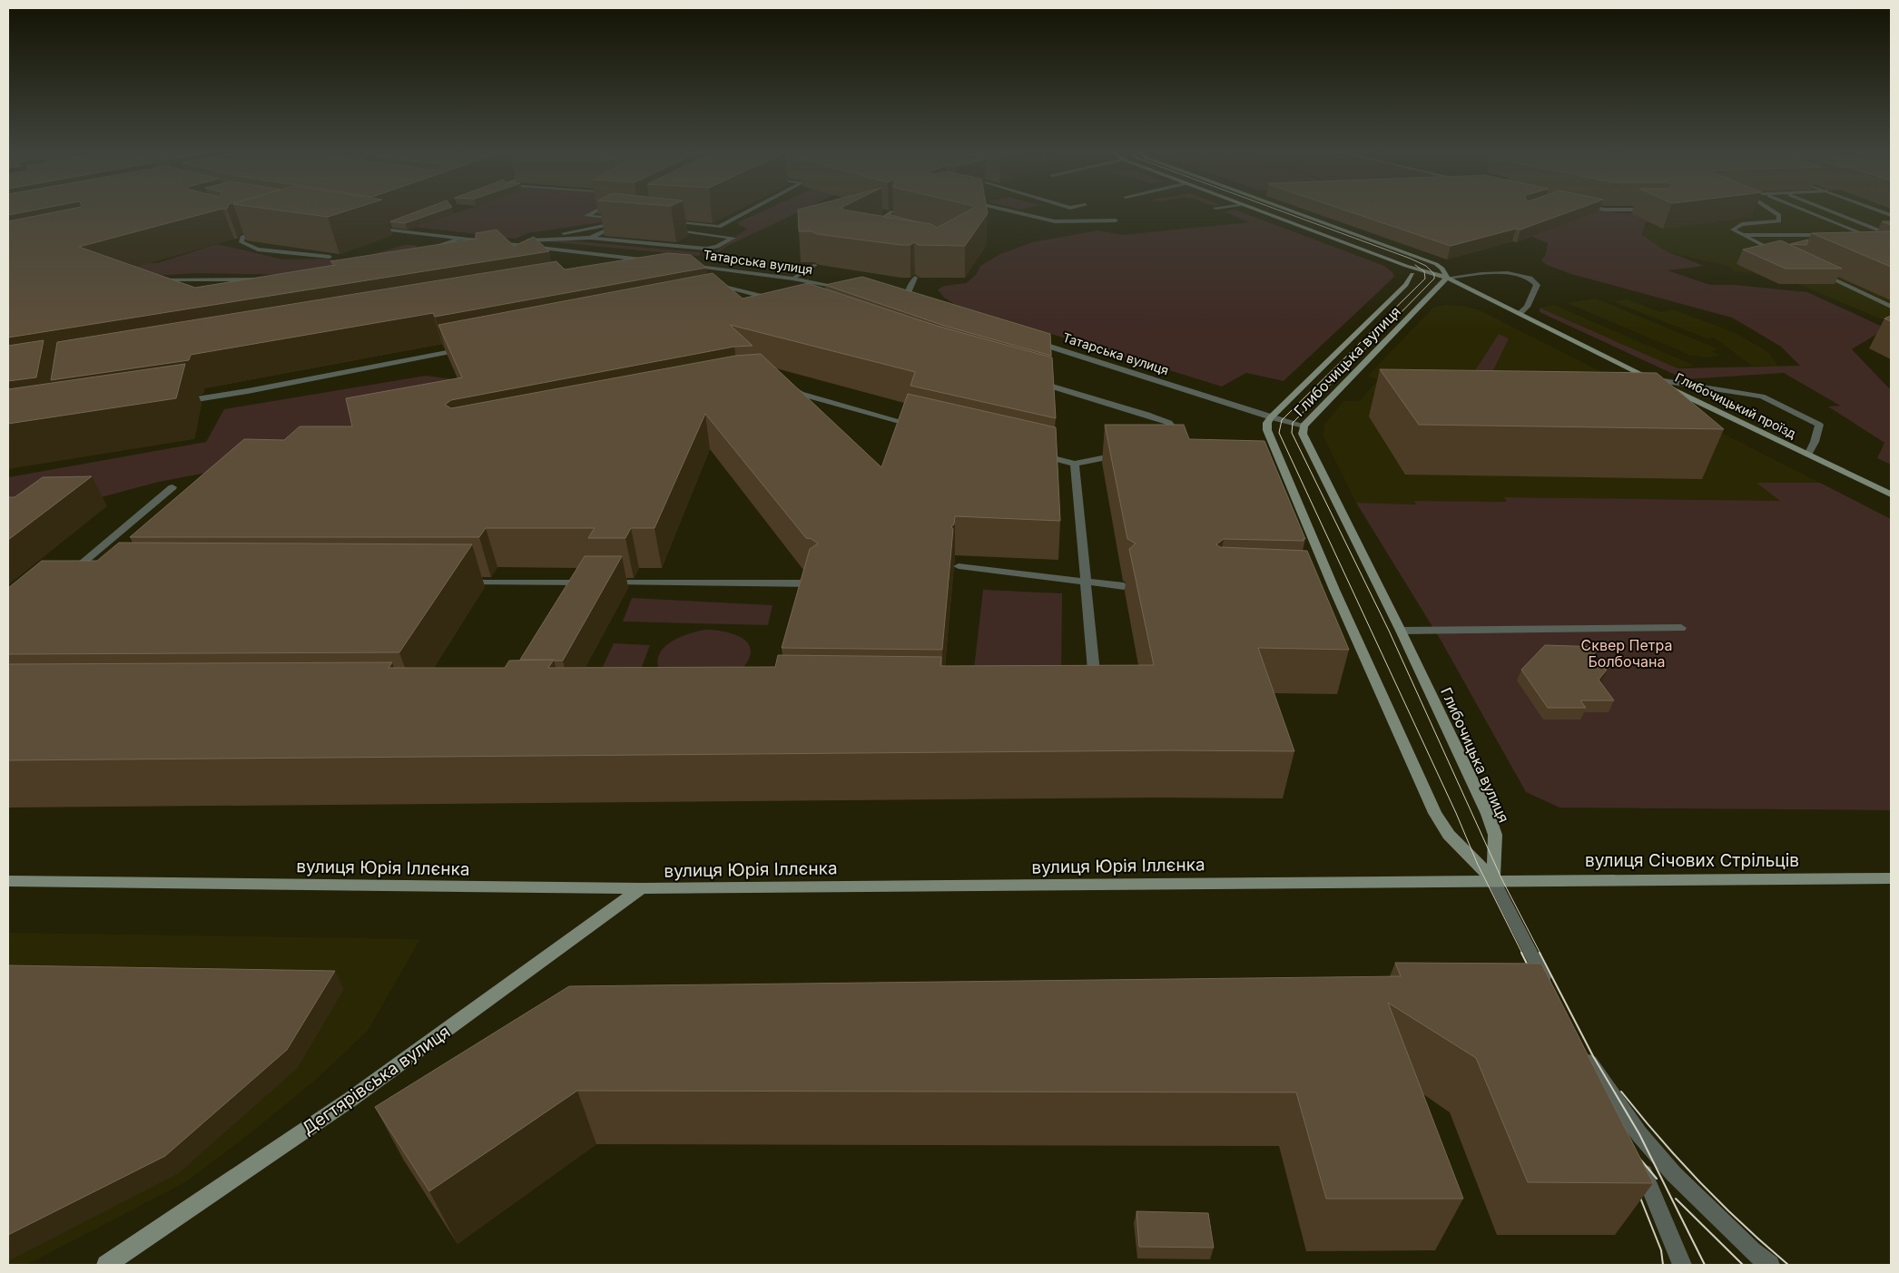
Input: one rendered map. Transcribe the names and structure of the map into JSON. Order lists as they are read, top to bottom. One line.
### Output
{"streets":{"main road":["Глибочицька вулиця","Глибочицький проїзд","вулиця Січових Стрільців","вулиця Юрія Іллєнка","Дегтярівська вулиця"],"street":["Татарська вулиця"]},"crossings":[["Татарська вулиця","Глибочицька вулиця"],["Глибочицька вулиця","Глибочицький проїзд"],["Глибочицька вулиця","вулиця Січових Стрільців"],["Глибочицька вулиця","вулиця Юрія Іллєнка"],["вулиця Січових Стрільців","вулиця Юрія Іллєнка"],["вулиця Юрія Іллєнка","Дегтярівська вулиця"]],"parks":["Сквер Петра Болбочана"]}
